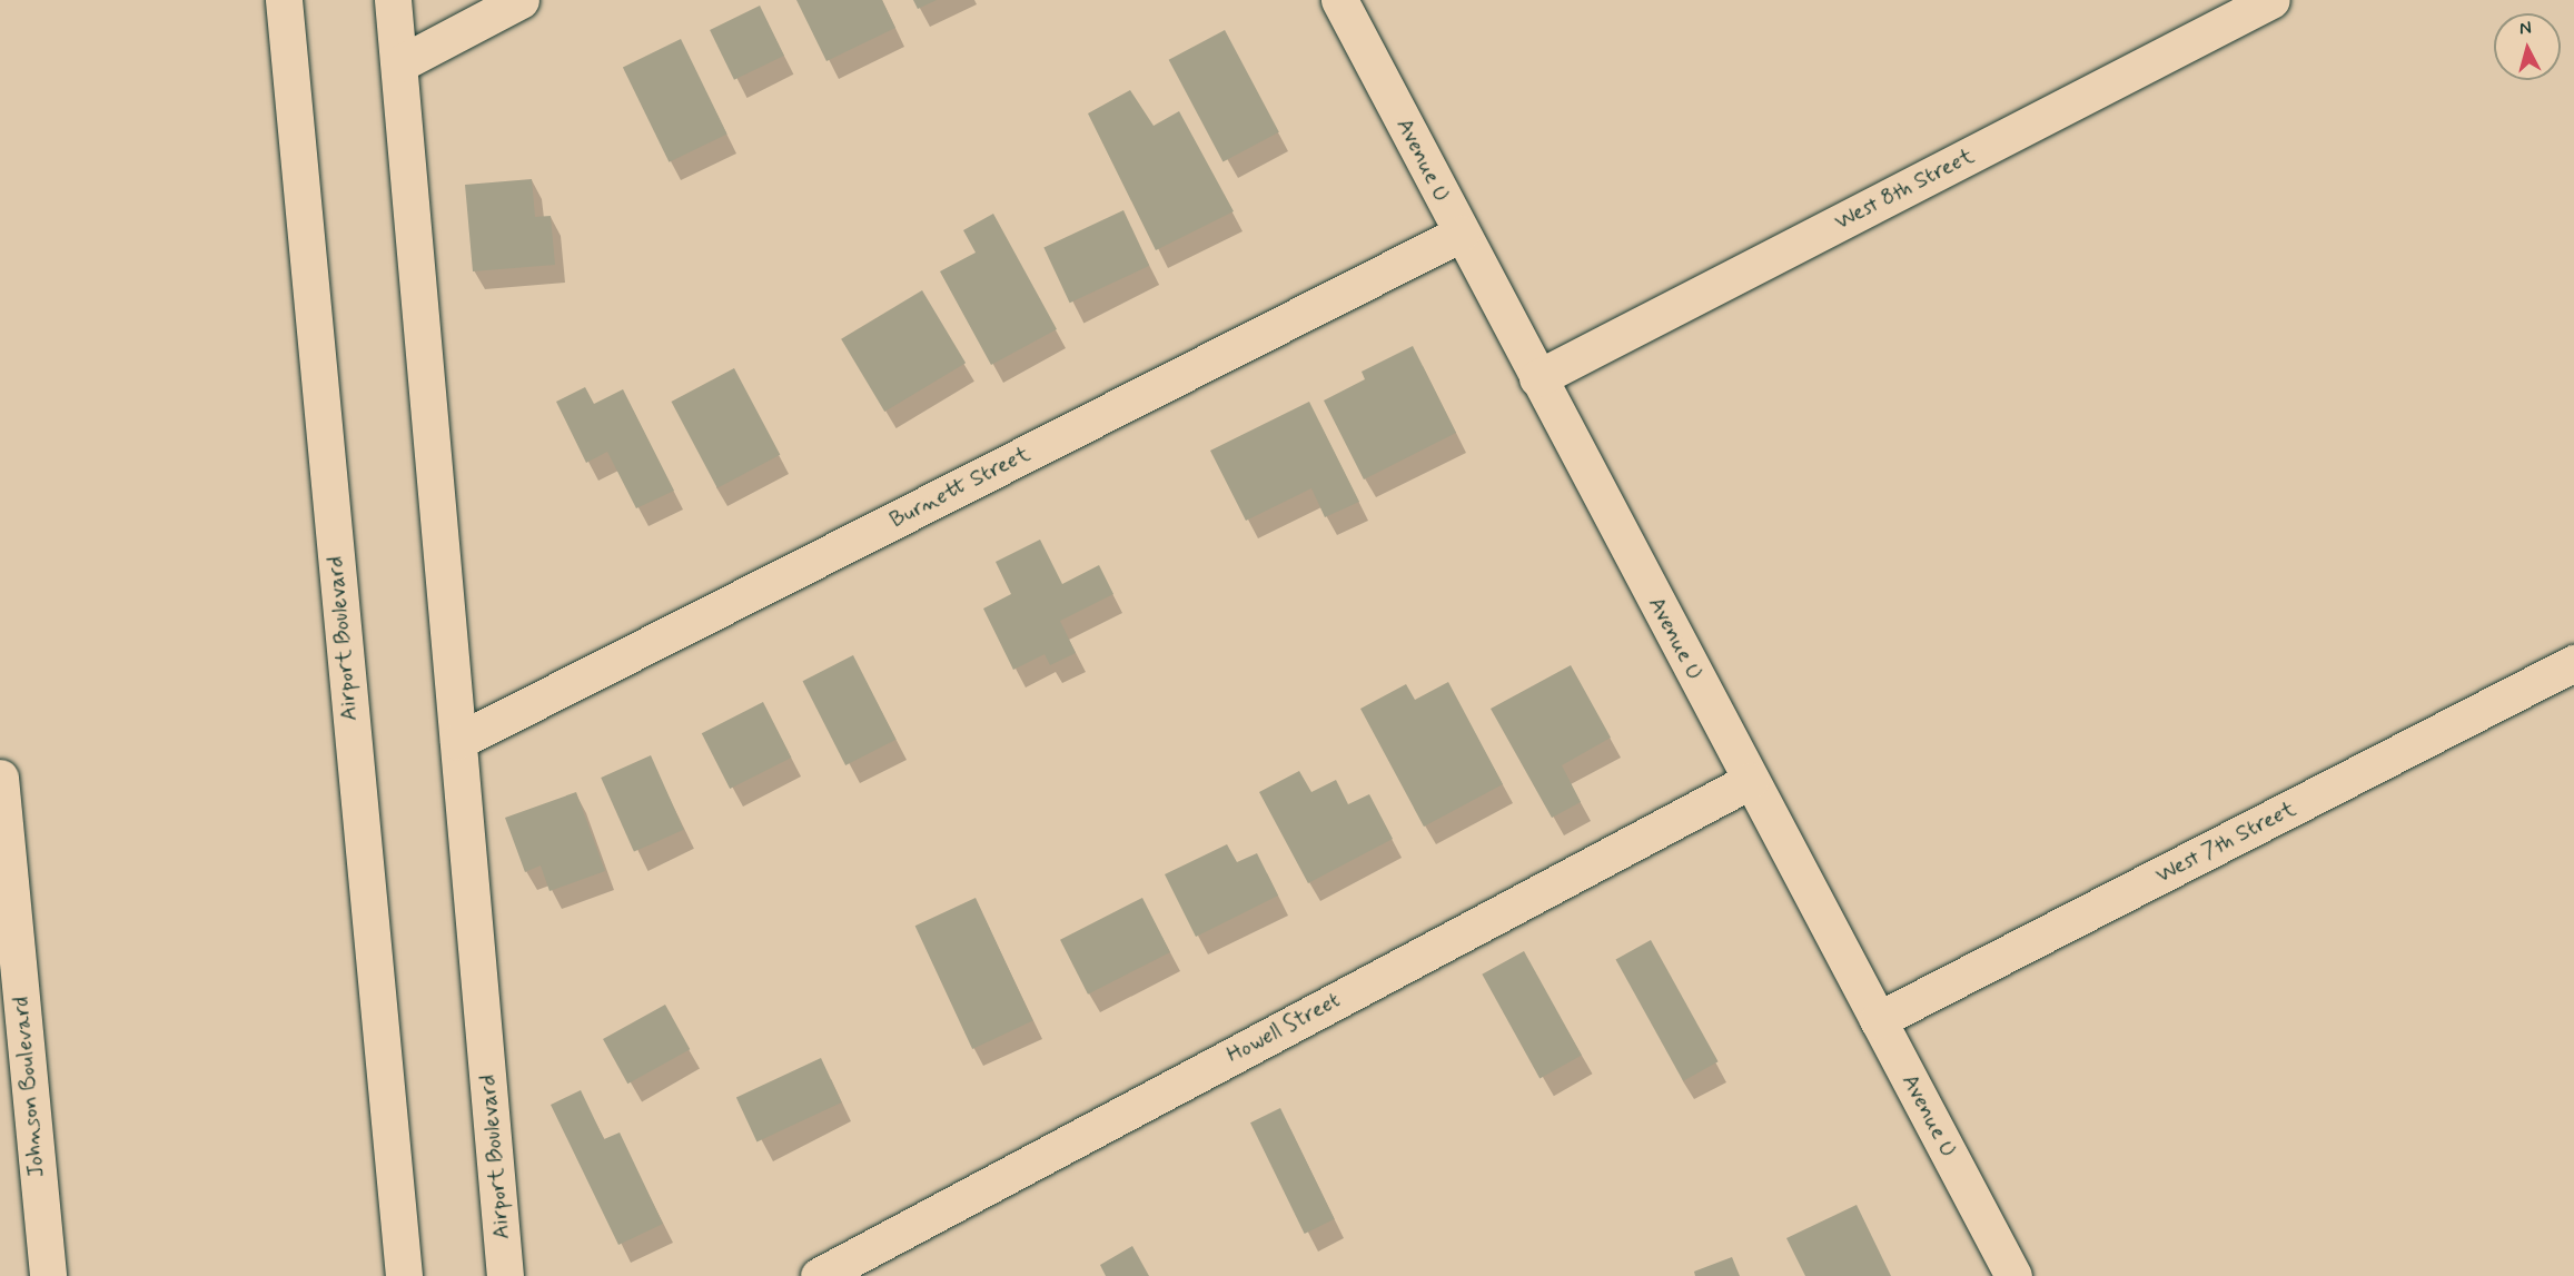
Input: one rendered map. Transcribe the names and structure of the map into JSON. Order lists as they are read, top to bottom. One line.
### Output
{"streets":{"street":["Avenue U","West 8th Street","Burnett Street","Airport Boulevard","West 7th Street","Howell Street","Johnson Boulevard"]},"crossings":[["Avenue U","West 8th Street"],["Avenue U","Burnett Street"],["Avenue U","West 7th Street"],["Avenue U","Howell Street"],["Burnett Street","Airport Boulevard"]],"north":"top"}
